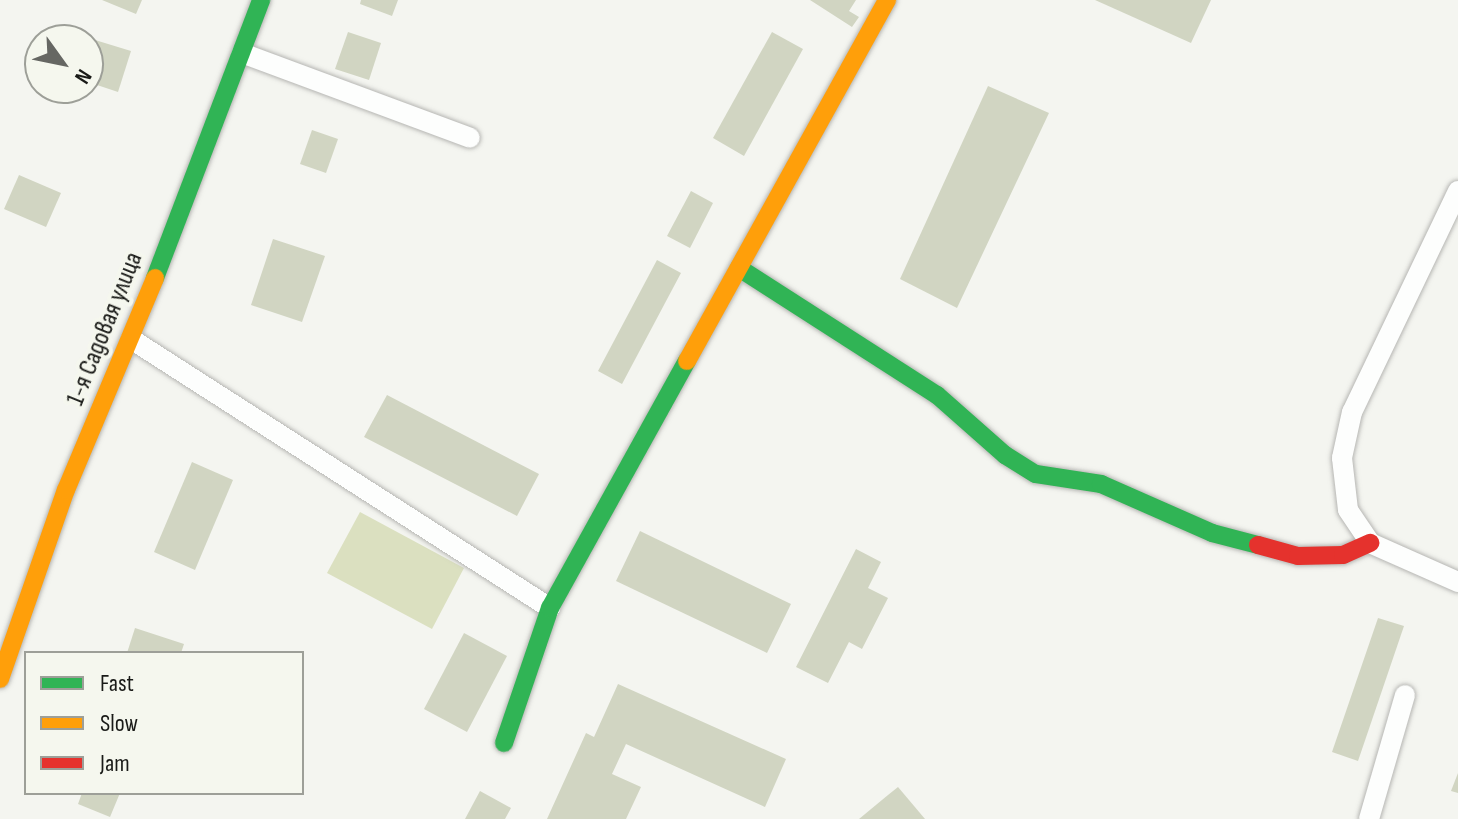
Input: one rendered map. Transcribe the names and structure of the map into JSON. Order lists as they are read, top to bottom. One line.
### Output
{"streets":{"street":["1-я Садовая улица"]},"legend":["Fast","Slow","Jam"],"north":"bottom right"}
